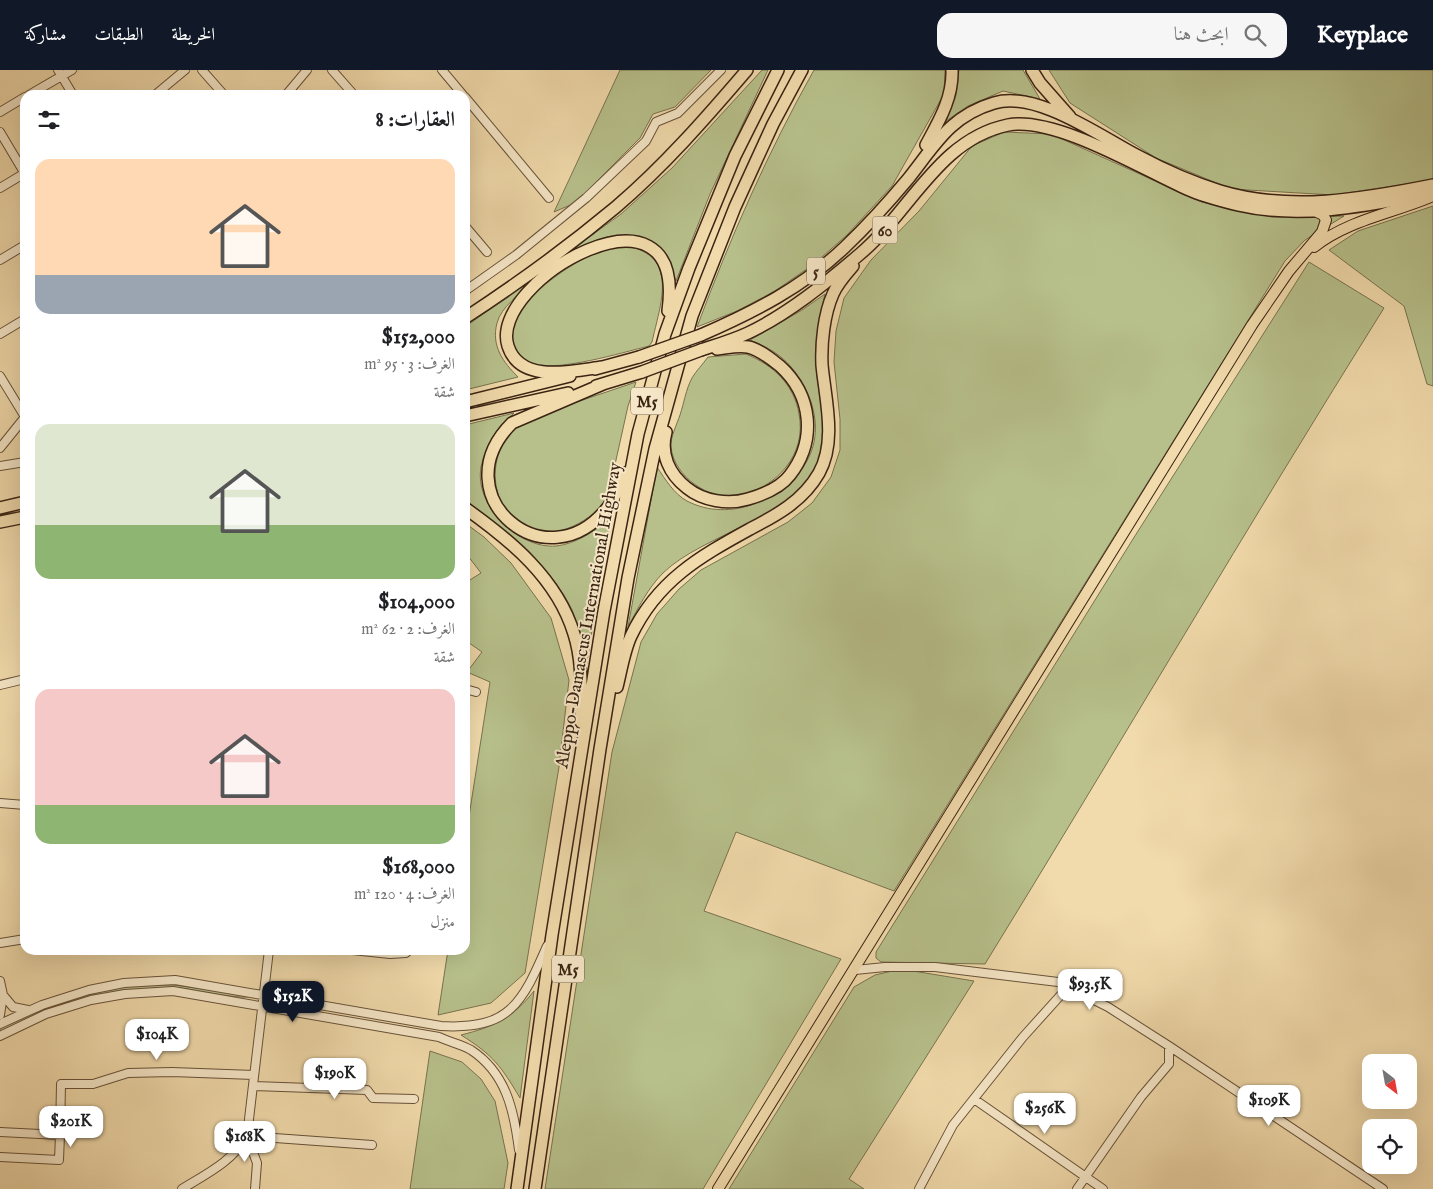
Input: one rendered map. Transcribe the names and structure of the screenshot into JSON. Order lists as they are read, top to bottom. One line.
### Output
{"streets":{"highway":["60","5","M5","Aleppo-Damascus International Highway"]},"crossings":[["M5","Aleppo-Damascus International Highway"]],"north":"bottom right","page":{"header":"Keyplace","search":"ابحث هنا","nav":["الخريطة","الطبقات","مشاركة"],"heading":"العقارات: 8","list":[{"name":"$152,000","note":"الغرف: 3 · 95 m² · شقة"},{"name":"$104,000","note":"الغرف: 2 · 62 m² · شقة"},{"name":"$168,000","note":"الغرف: 4 · 120 m² · منزل"}],"price":["$93.5K","$152K","$104K","$190K","$109K","$256K","$201K","$168K"]}}
